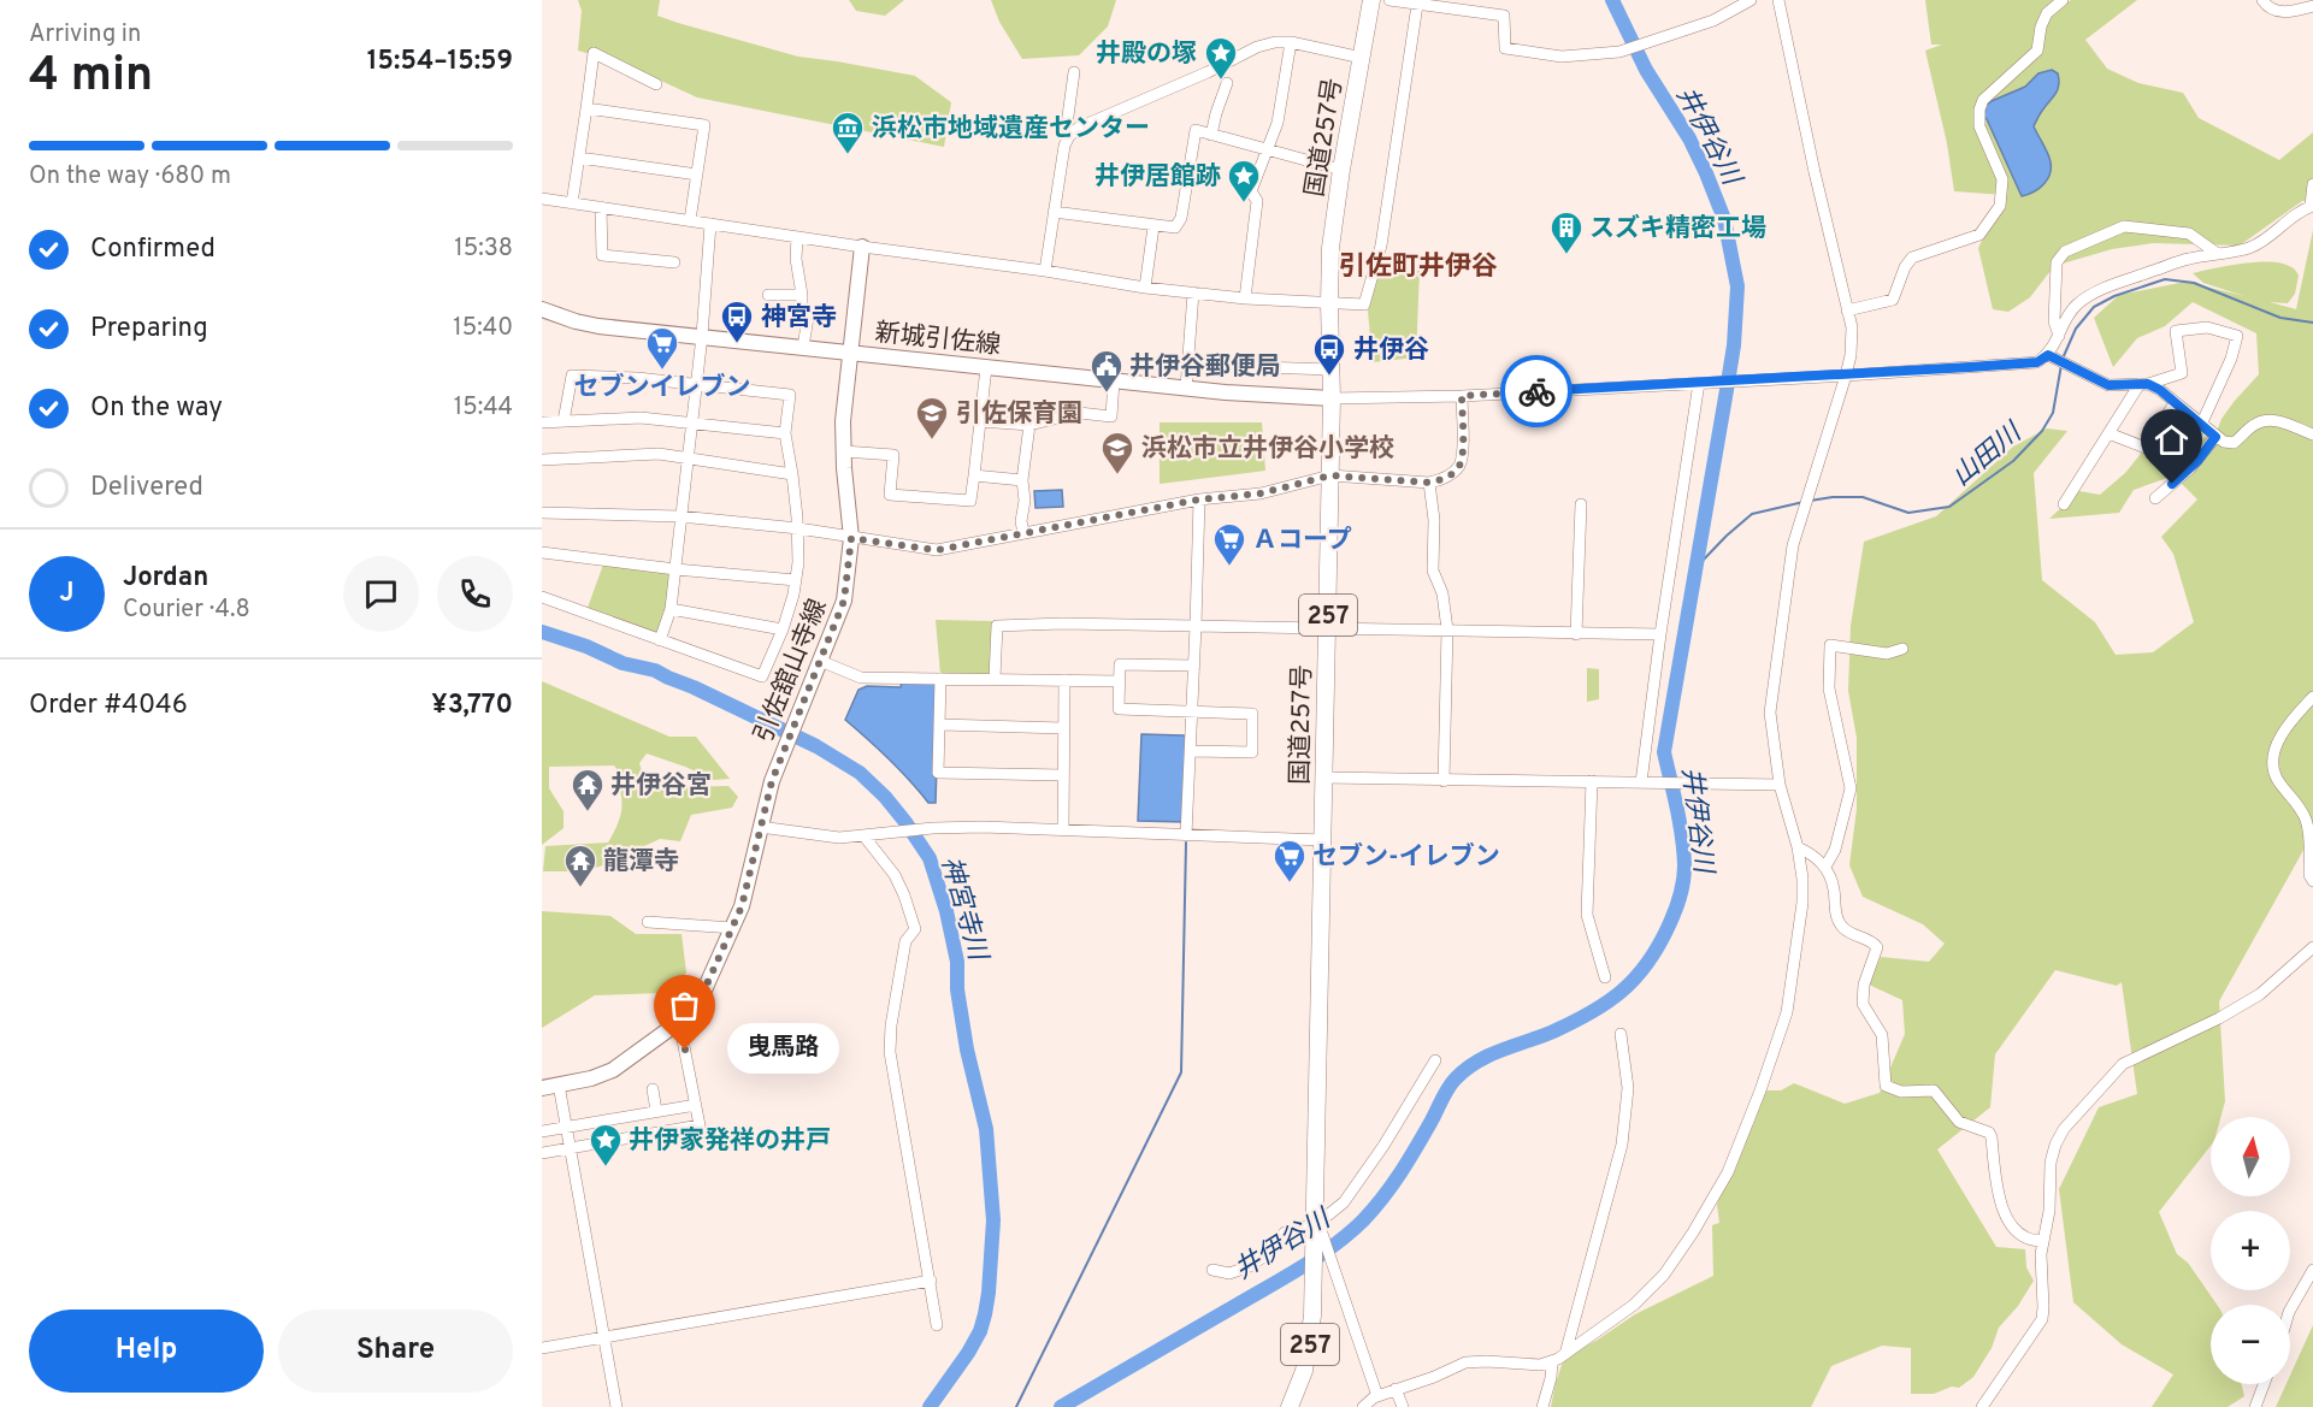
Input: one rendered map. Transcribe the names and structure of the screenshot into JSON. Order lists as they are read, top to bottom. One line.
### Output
{"streets":{"highway":["国道257号","257"],"main road":["新城引佐線","引佐舘山寺線"]},"crossings":[["国道257号","新城引佐線"],["新城引佐線","引佐舘山寺線"]],"districts":["引佐町井伊谷"],"water":["井伊谷川","山田川","神宮寺川"],"places":{"place":["井殿の塚","井伊居館跡","井伊家発祥の井戸"],"museum":["浜松市地域遺産センター"],"building":["スズキ精密工場"],"bus stop":["神宮寺","井伊谷"],"supermarket":["セブンイレブン","Ａコープ","セブン-イレブン"],"public building":["井伊谷郵便局"],"school or university":["引佐保育園","浜松市立井伊谷小学校"],"temple":["井伊谷宮","龍潭寺"],"other":["曳馬路"]},"north":"top","page":{"heading":["4 min","Arriving in","15:54–15:59"],"panel":["Jordan","Courier · 4.8","Order #4046","¥3,770"],"bar":"On the way · 680 m","list":[["Confirmed","15:38"],["Preparing","15:40"],["On the way","15:44"],"Delivered"],"round":"J","bubble":"曳馬路","map_buttons":["+","−"],"buttons":["Help","Share"]}}
